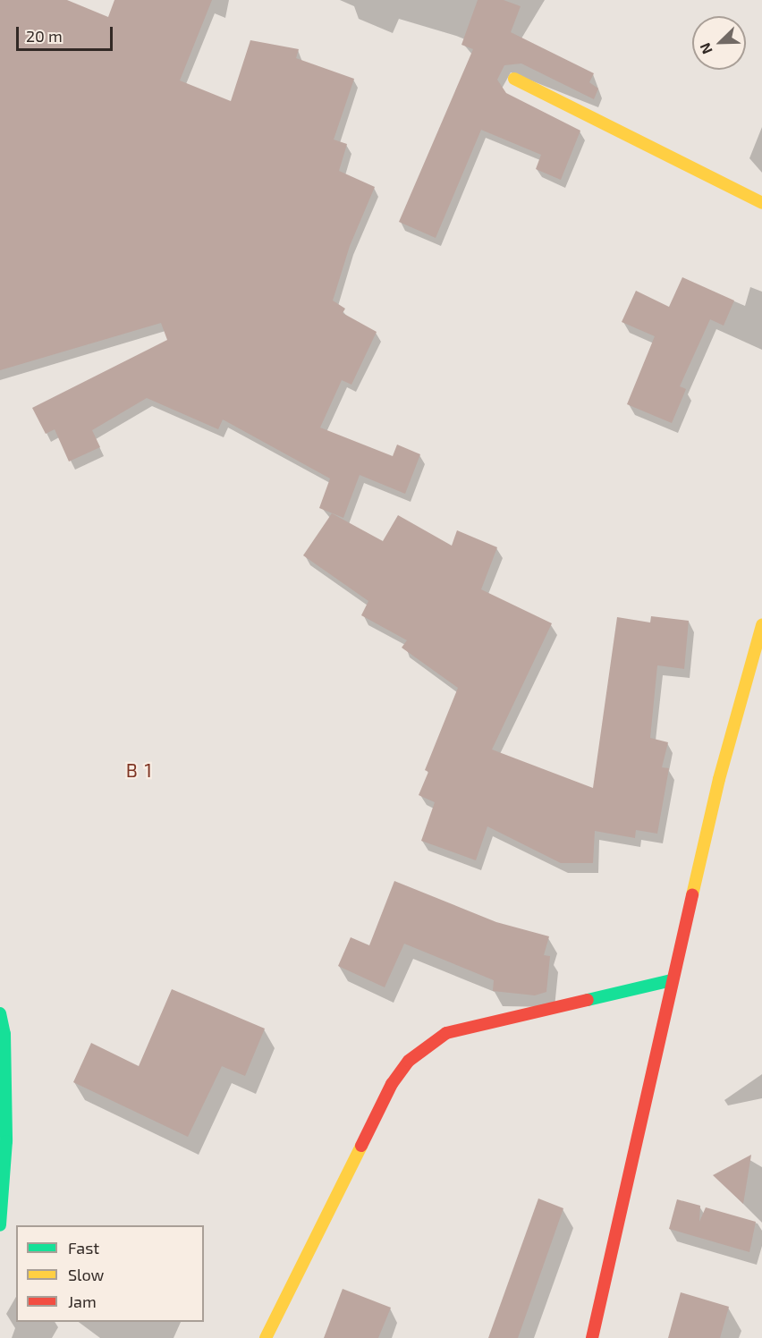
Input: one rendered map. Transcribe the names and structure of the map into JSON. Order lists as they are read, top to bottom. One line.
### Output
{"districts":["B 1"],"legend":["Fast","Slow","Jam"],"scale_bar":"20 m","north":"bottom left"}
